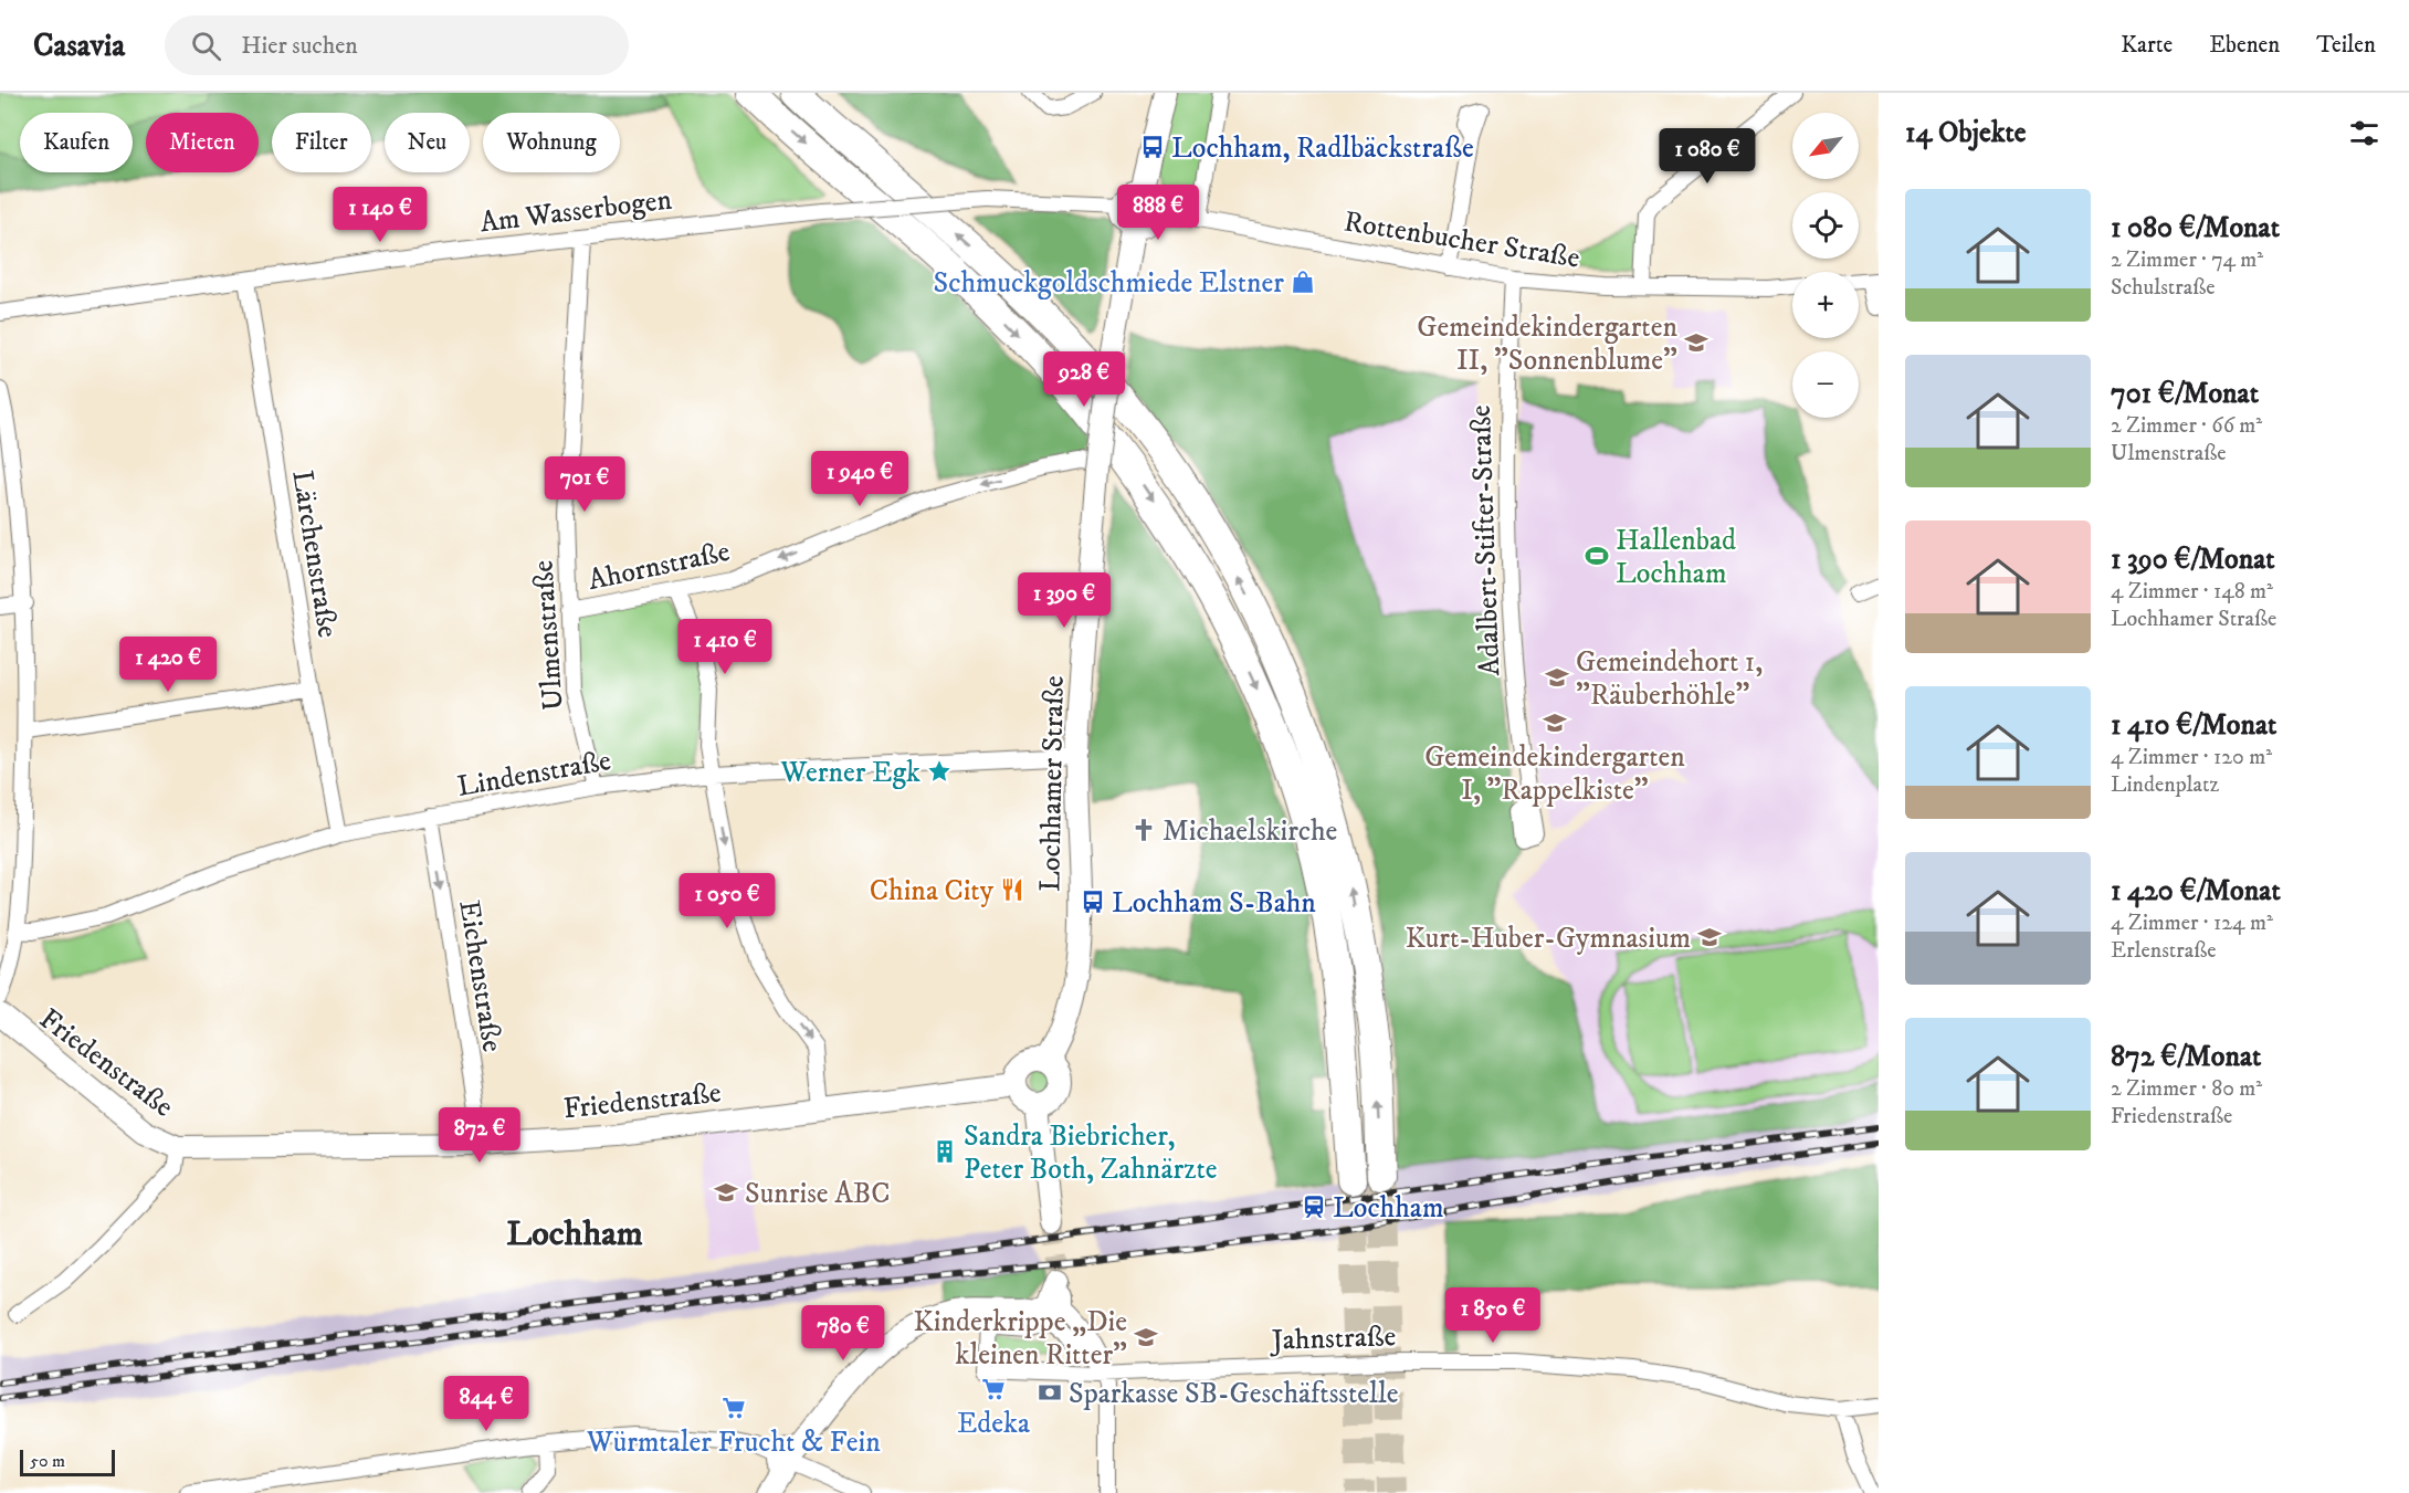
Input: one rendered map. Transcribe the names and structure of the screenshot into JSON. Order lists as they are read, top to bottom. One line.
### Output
{"streets":{"street":["Am Wasserbogen","Rottenbucher Straße","Adalbert-Stifter-Straße","Lärchenstraße","Ahornstraße","Ulmenstraße","Lindenstraße","Lochhamer Straße","Eichenstraße","Friedenstraße","Jahnstraße"]},"crossings":[["Am Wasserbogen","Rottenbucher Straße"],["Am Wasserbogen","Lärchenstraße"],["Am Wasserbogen","Ulmenstraße"],["Am Wasserbogen","Lochhamer Straße"],["Rottenbucher Straße","Adalbert-Stifter-Straße"],["Rottenbucher Straße","Lochhamer Straße"],["Lärchenstraße","Lindenstraße"],["Ahornstraße","Ulmenstraße"],["Ahornstraße","Lochhamer Straße"],["Ulmenstraße","Lindenstraße"],["Lindenstraße","Lochhamer Straße"],["Lindenstraße","Eichenstraße"],["Lochhamer Straße","Friedenstraße"],["Eichenstraße","Friedenstraße"]],"one_way":["Ahornstraße","Eichenstraße"],"districts":["Lochham"],"places":{"bus stop":["Lochham, Radlbäckstraße","Lochham S-Bahn"],"shop":["Schmuckgoldschmiede Elstner"],"school or university":["Gemeindekindergarten II, \"Sonnenblume\"","Gemeindehort 1, \"Räuberhöhle\"","Gemeindekindergarten I, \"Rappelkiste\"","Kurt-Huber-Gymnasium","Sunrise ABC","Kinderkrippe „Die kleinen Ritter\""],"sports":["Hallenbad Lochham"],"place":["Werner Egk"],"church":["Michaelskirche"],"restaurant":["China City"],"building":["Sandra Biebricher, Peter Both, Zahnärzte"],"station":["Lochham"],"supermarket":["Edeka","Würmtaler Frucht & Fein"],"bank":["Sparkasse SB-Geschäftsstelle"]},"scale_bar":"50 m","north":"bottom left","page":{"header":"Casavia","search":"Hier suchen","nav":["Karte","Ebenen","Teilen"],"heading":"14 Objekte","map_buttons":["+","−"],"chip":["Kaufen","Mieten","Filter","Neu","Wohnung"],"price":["1 080 €","888 €","1 140 €","928 €","1 940 €","701 €","1 390 €","1 410 €","1 420 €","1 050 €","872 €","1 850 €","780 €","844 €"],"list":[{"name":"1 080 €/Monat","note":"2 Zimmer · 74 m² · Schulstraße"},{"name":"701 €/Monat","note":"2 Zimmer · 66 m² · Ulmenstraße"},{"name":"1 390 €/Monat","note":"4 Zimmer · 148 m² · Lochhamer Straße"},{"name":"1 410 €/Monat","note":"4 Zimmer · 120 m² · Lindenplatz"},{"name":"1 420 €/Monat","note":"4 Zimmer · 124 m² · Erlenstraße"},{"name":"872 €/Monat","note":"2 Zimmer · 80 m² · Friedenstraße"}],"scale":"50 m"}}
